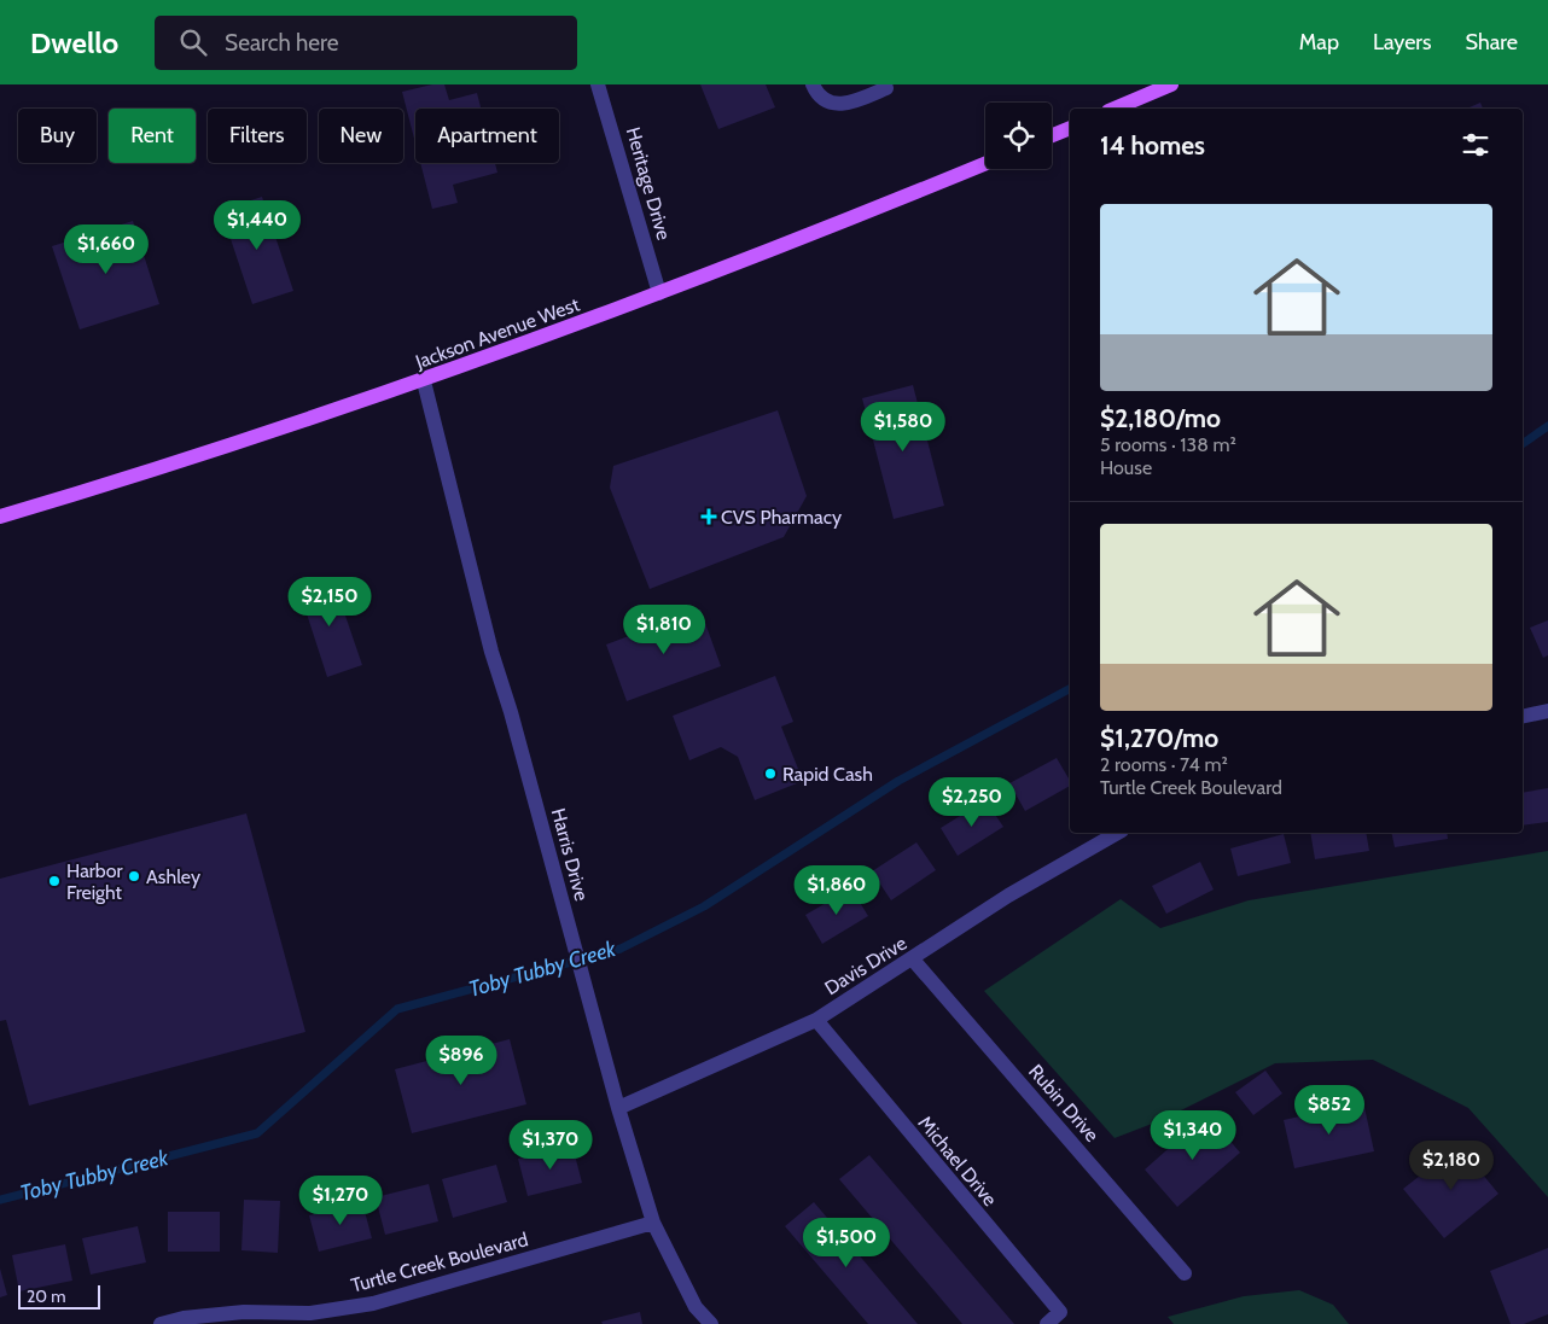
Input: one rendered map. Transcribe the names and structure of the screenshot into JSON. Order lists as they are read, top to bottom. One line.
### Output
{"streets":{"main road":["Jackson Avenue West"],"street":["Heritage Drive","Harris Drive","Davis Drive","Rubin Drive","Michael Drive","Turtle Creek Boulevard"]},"crossings":[["Heritage Drive","Jackson Avenue West"],["Jackson Avenue West","Harris Drive"],["Harris Drive","Davis Drive"],["Harris Drive","Turtle Creek Boulevard"],["Davis Drive","Rubin Drive"],["Davis Drive","Michael Drive"]],"water":["Toby Tubby Creek"],"places":{"health":["CVS Pharmacy"],"other":["Rapid Cash","Ashley","Harbor Freight"]},"scale_bar":"20 m","page":{"header":"Dwello","search":"Search here","nav":["Map","Layers","Share"],"chip":["Buy","Rent","Filters","New","Apartment"],"heading":"14 homes","list":[{"name":"$2,180/mo","note":"5 rooms · 138 m² · House"},{"name":"$1,270/mo","note":"2 rooms · 74 m² · Turtle Creek Boulevard"}],"price":["$1,440","$1,660","$1,580","$2,150","$1,810","$2,250","$1,860","$896","$852","$1,340","$1,370","$2,180","$1,270","$1,500"],"scale":"20 m"}}
